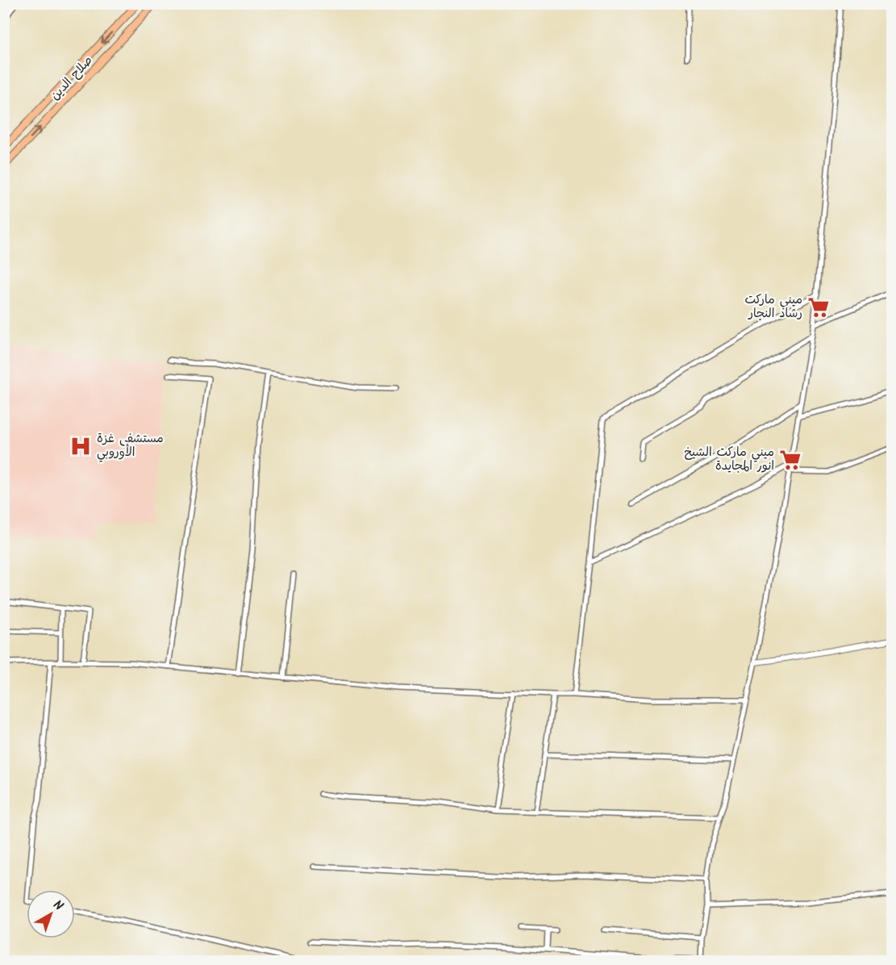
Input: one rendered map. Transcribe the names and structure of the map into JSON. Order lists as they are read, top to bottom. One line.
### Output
{"streets":{"highway":["صلاح الدين"]},"places":{"supermarket":["ميني ماركت رشاد النجار","ميني ماركت الشيخ انور المجايدة"],"hospital":["مستشفى غزة الأوروبي"]},"north":"top right"}
